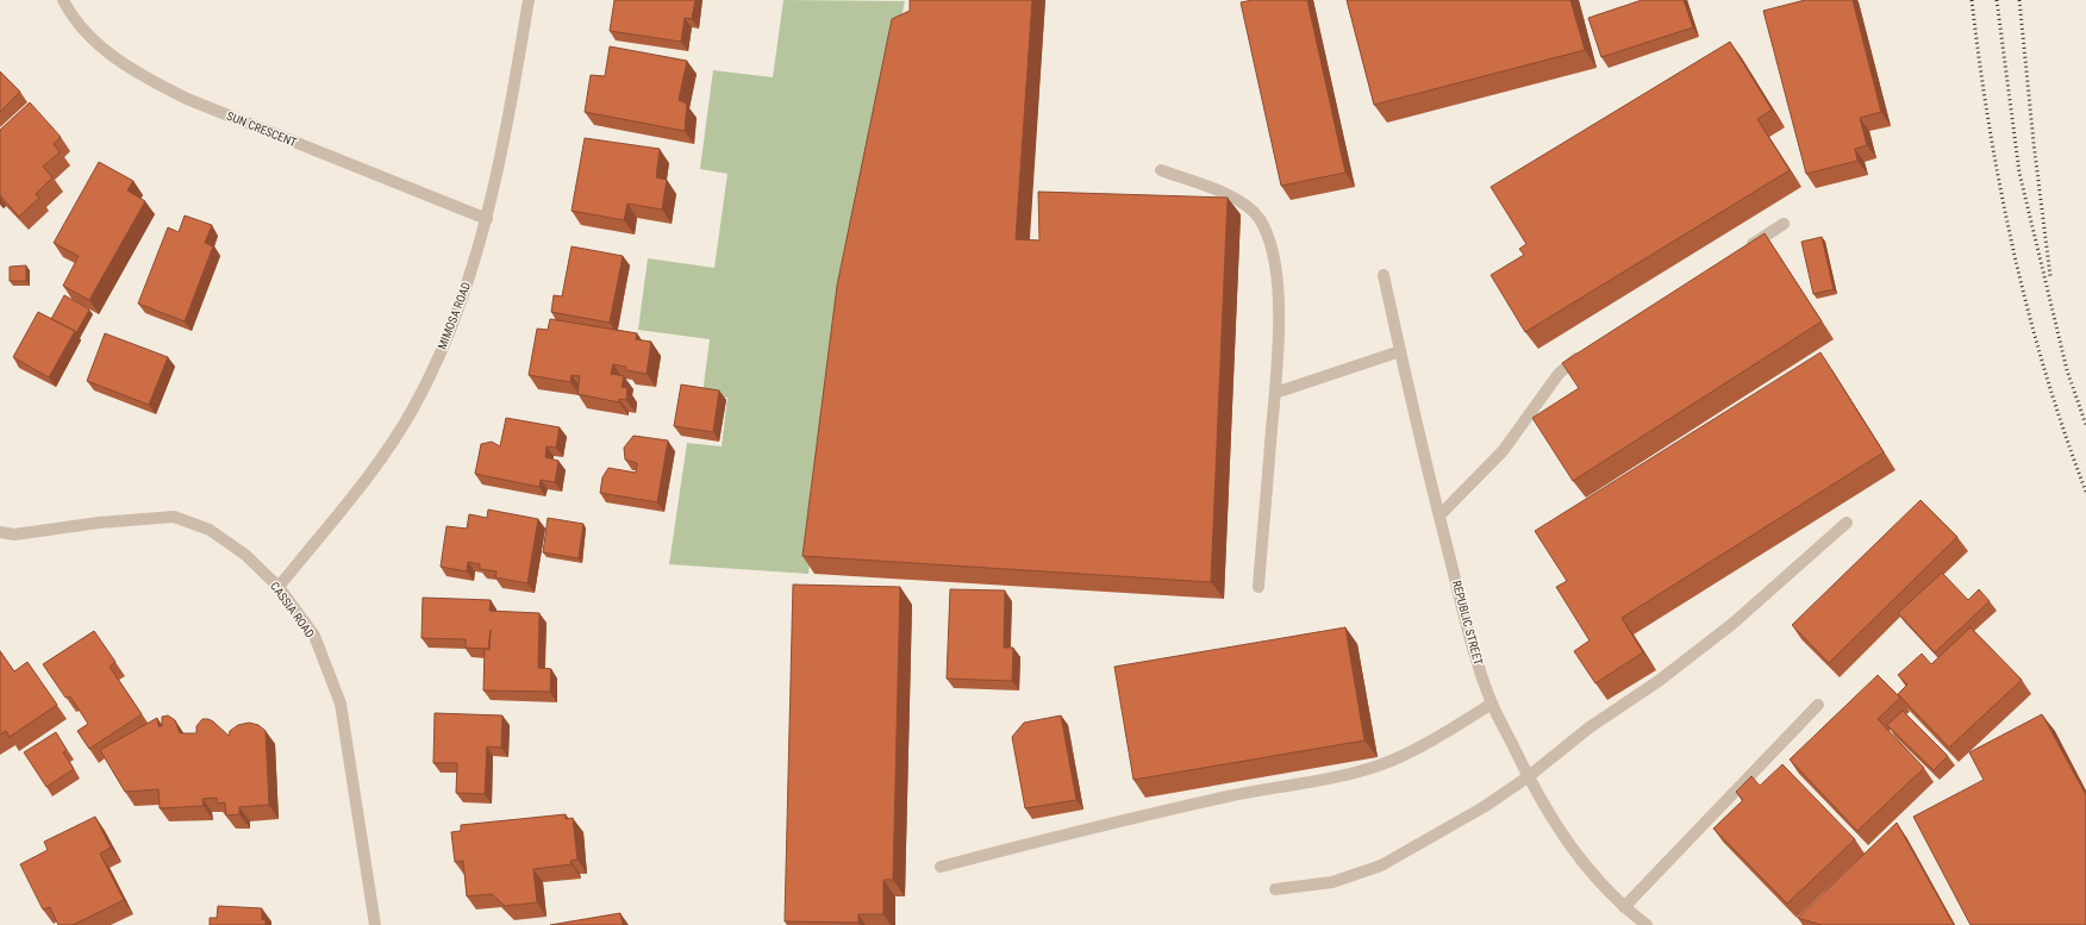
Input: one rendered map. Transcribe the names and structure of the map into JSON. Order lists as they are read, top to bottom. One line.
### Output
{"streets":{"street":["SUN CRESCENT","MIMOSA ROAD","CASSIA ROAD","REPUBLIC STREET"]},"crossings":[["SUN CRESCENT","MIMOSA ROAD"],["MIMOSA ROAD","CASSIA ROAD"]]}
